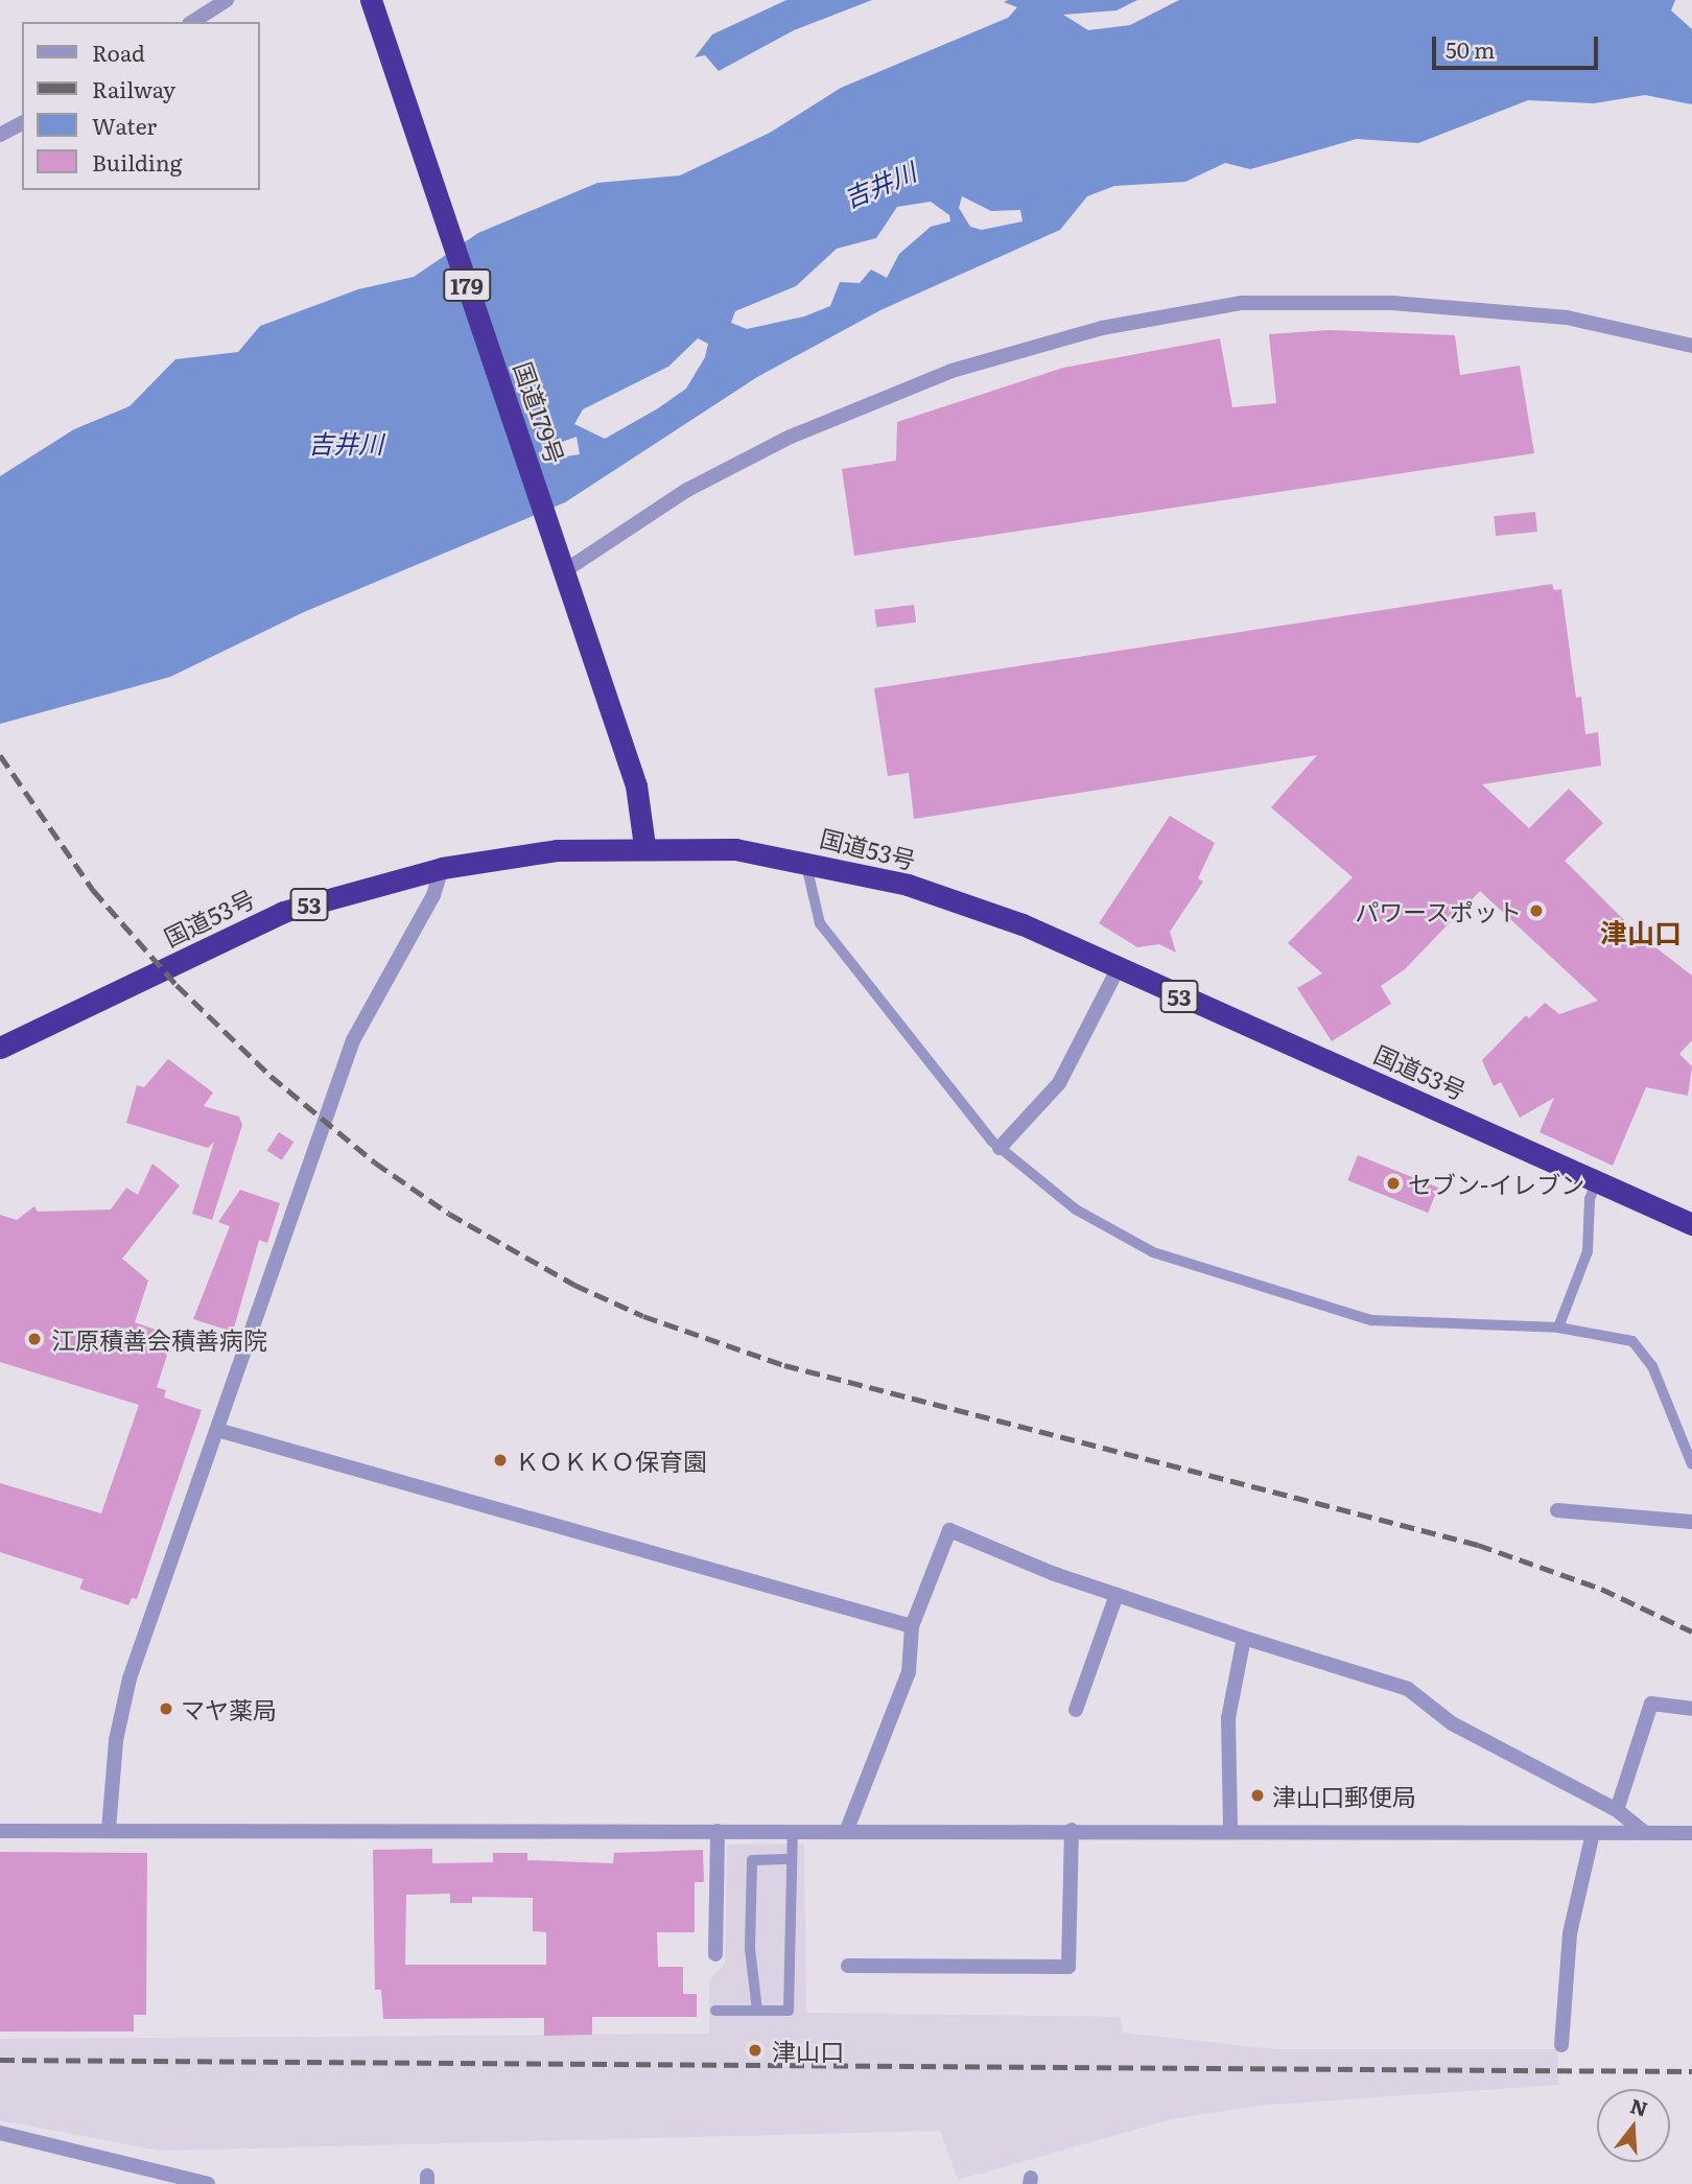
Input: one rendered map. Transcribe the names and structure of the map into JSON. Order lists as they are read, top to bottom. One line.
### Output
{"streets":{"highway":["179","国道179号","国道53号","53"]},"crossings":[["国道179号","国道53号"]],"districts":["津山口"],"water":["吉井川"],"places":["パワースポット","セブン-イレブン","江原積善会積善病院","ＫＯＫＫＯ保育園","マヤ薬局","津山口郵便局","津山口"],"legend":["Road","Railway","Water","Building"],"scale_bar":"50 m","north":"top"}
